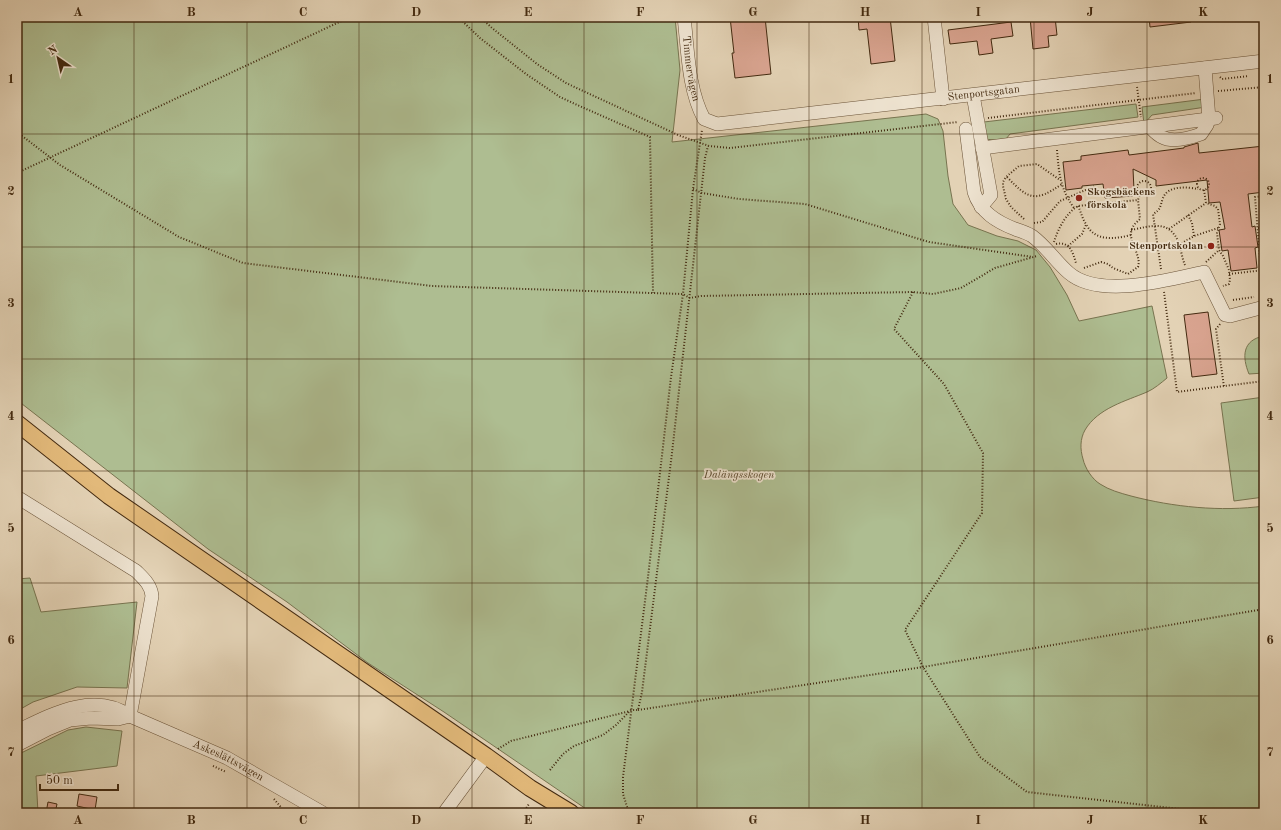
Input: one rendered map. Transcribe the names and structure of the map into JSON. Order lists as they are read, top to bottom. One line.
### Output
{"streets":{"street":["Timmervägen","Stenportsgatan","Askeslättsvägen"]},"crossings":[["Timmervägen","Stenportsgatan"]],"parks":["Dalängsskogen"],"places":["Skogsbäckens förskola","Stenportskolan"],"scale_bar":"50 m","north":"top left","grid":{"columns":["A","B","C","D","E","F","G","H","I","J","K"],"rows":["1","2","3","4","5","6","7"]}}
